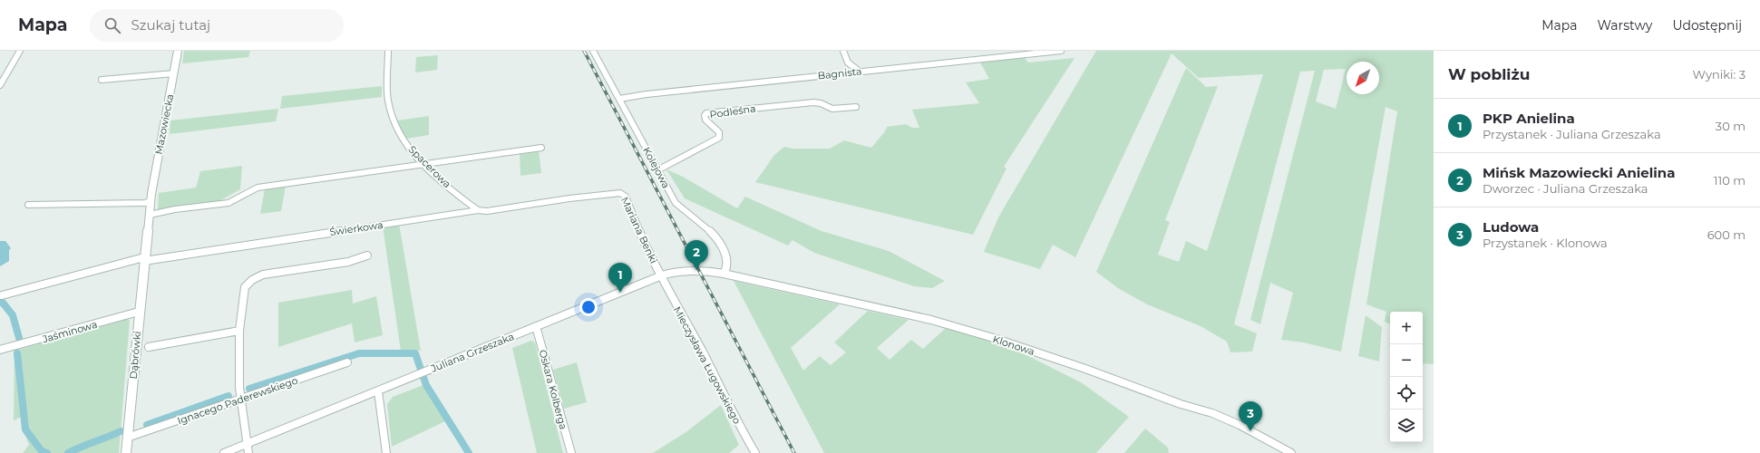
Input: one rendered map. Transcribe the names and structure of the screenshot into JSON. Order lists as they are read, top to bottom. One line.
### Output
{"streets":{"street":["Bagnista","Podleśna","Mazowiecka","Spacerowa","Kolejowa","Świerkowa","Mariana Benki","Jaśminowa","Klonowa","Juliana Grzeszaka","Dąbrówki","Mieczysława Ługowskiego","Oskara Kolberga","Ignacego Paderewskiego"]},"crossings":[["Bagnista","Kolejowa"],["Podleśna","Kolejowa"],["Mazowiecka","Dąbrówki"],["Spacerowa","Świerkowa"],["Kolejowa","Klonowa"],["Kolejowa","Juliana Grzeszaka"],["Świerkowa","Mariana Benki"],["Świerkowa","Dąbrówki"],["Mariana Benki","Juliana Grzeszaka"],["Mariana Benki","Mieczysława Ługowskiego"],["Jaśminowa","Dąbrówki"],["Klonowa","Juliana Grzeszaka"],["Juliana Grzeszaka","Mieczysława Ługowskiego"],["Juliana Grzeszaka","Oskara Kolberga"],["Dąbrówki","Ignacego Paderewskiego"]],"north":"bottom left","page":{"header":"Mapa","search":"Szukaj tutaj","nav":["Mapa","Warstwy","Udostępnij"],"heading":["W pobliżu","Wyniki: 3"],"list":[{"mark":"1","name":"PKP Anielina","note":"Przystanek · Juliana Grzeszaka","value":"30 m"},{"mark":"2","name":"Mińsk Mazowiecki Anielina","note":"Dworzec · Juliana Grzeszaka","value":"110 m"},{"mark":"3","name":"Ludowa","note":"Przystanek · Klonowa","value":"600 m"}],"pins":["2","1","3"],"map_buttons":["+","−"]}}
